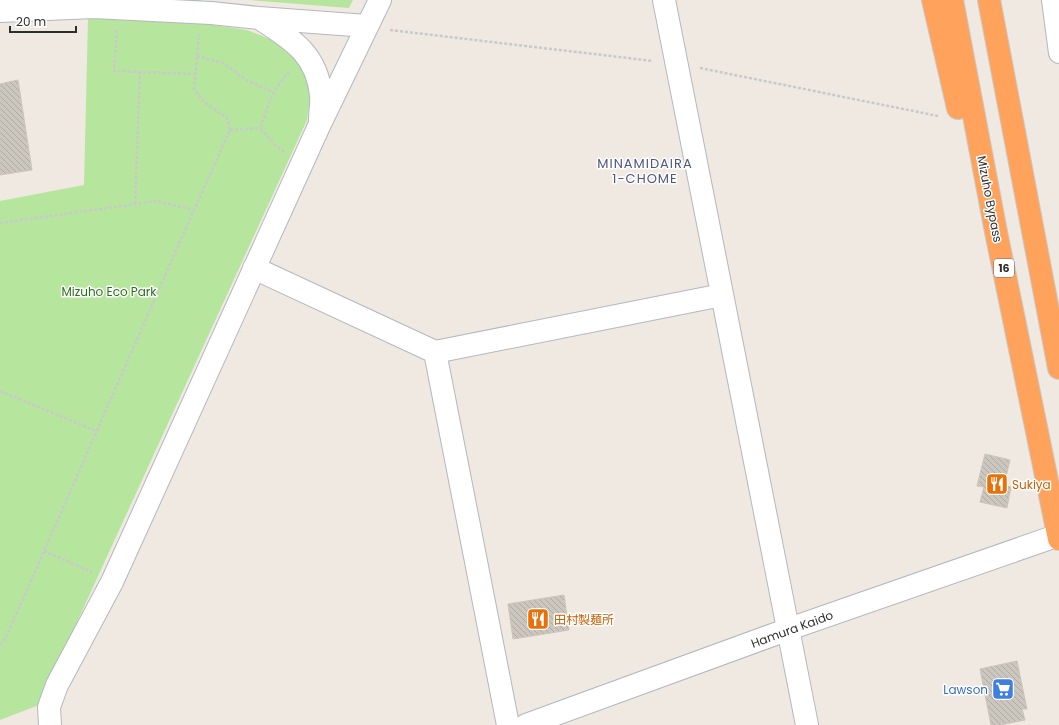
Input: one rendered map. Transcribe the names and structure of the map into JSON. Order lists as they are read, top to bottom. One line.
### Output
{"streets":{"highway":["Mizuho Bypass","16"],"street":["Hamura Kaido"]},"crossings":[["Mizuho Bypass","Hamura Kaido"]],"districts":["MINAMIDAIRA 1-CHOME"],"parks":["Mizuho Eco Park"],"places":{"restaurant":["Sukiya","田村製麺所"],"supermarket":["Lawson"]},"scale_bar":"20 m"}
